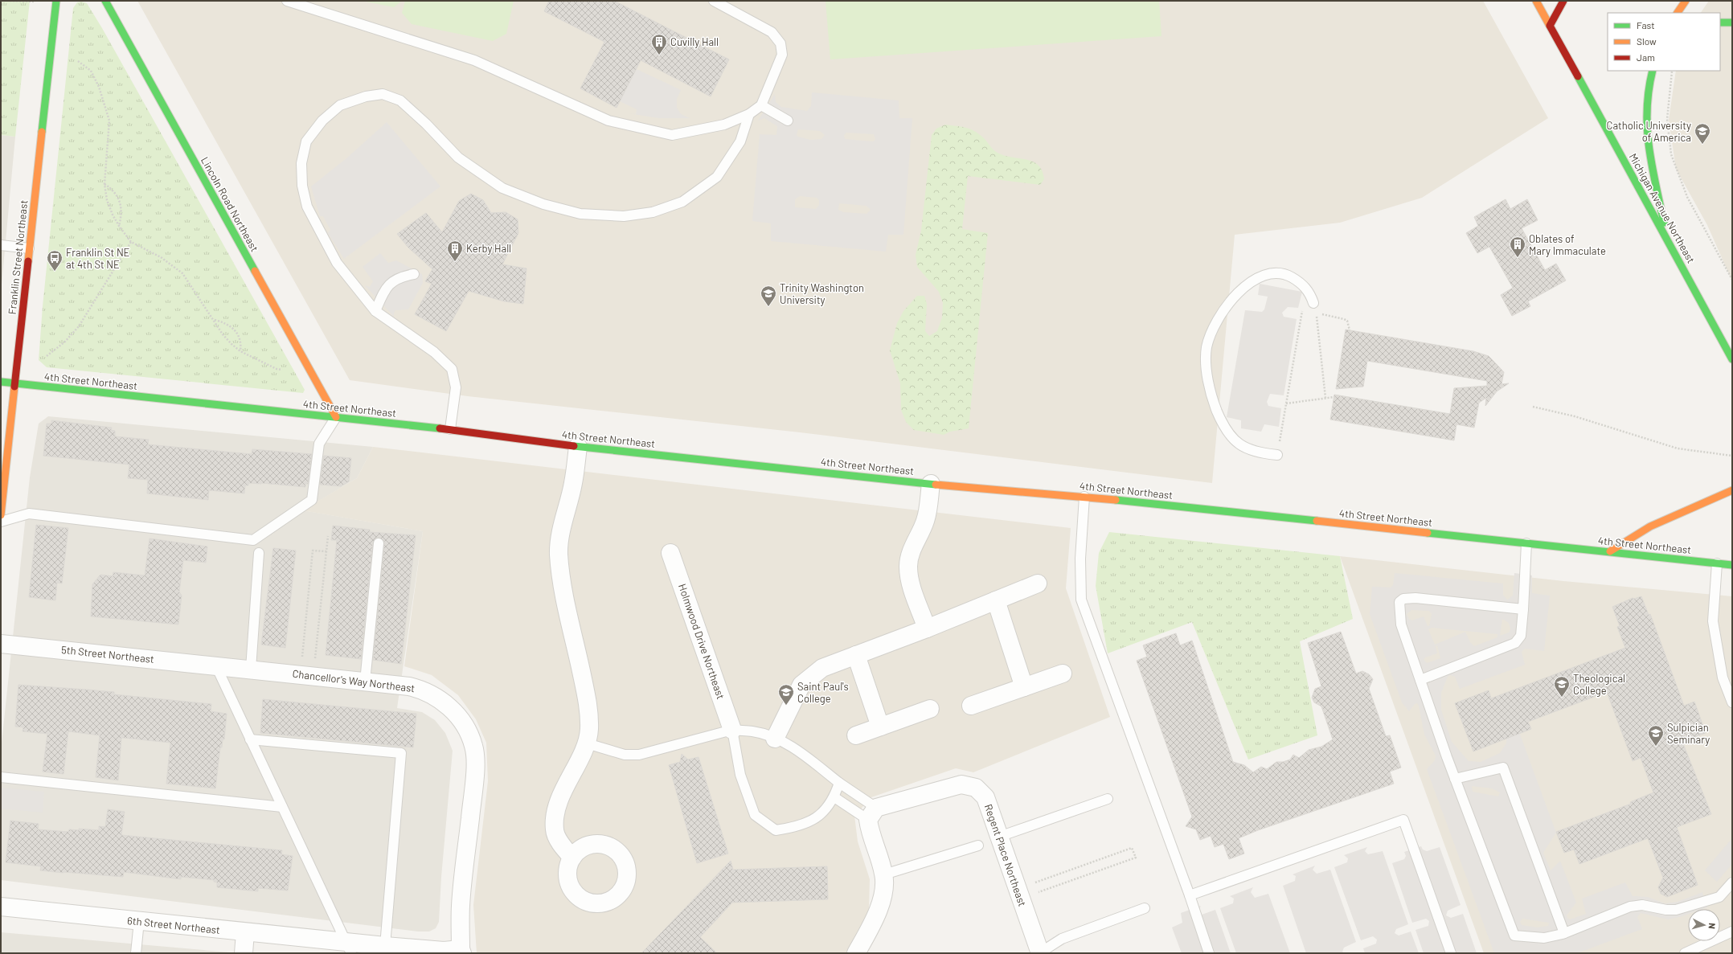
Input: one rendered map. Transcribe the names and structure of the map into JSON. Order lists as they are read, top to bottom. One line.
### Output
{"streets":{"street":["Lincoln Road Northeast","Michigan Avenue Northeast","Franklin Street Northeast","4th Street Northeast","Holmwood Drive Northeast","5th Street Northeast","Chancellor's Way Northeast","Regent Place Northeast","6th Street Northeast"]},"crossings":[["Lincoln Road Northeast","4th Street Northeast"],["Franklin Street Northeast","4th Street Northeast"],["5th Street Northeast","Chancellor's Way Northeast"],["Chancellor's Way Northeast","6th Street Northeast"]],"places":{"building":["Cuvilly Hall","Oblates of Mary Immaculate","Kerby Hall"],"school or university":["Catholic University of America","Trinity Washington University","Theological College","Saint Paul's College","Sulpician Seminary"],"bus stop":["Franklin St NE at 4th St NE"]},"legend":["Fast","Slow","Jam"],"north":"right"}
